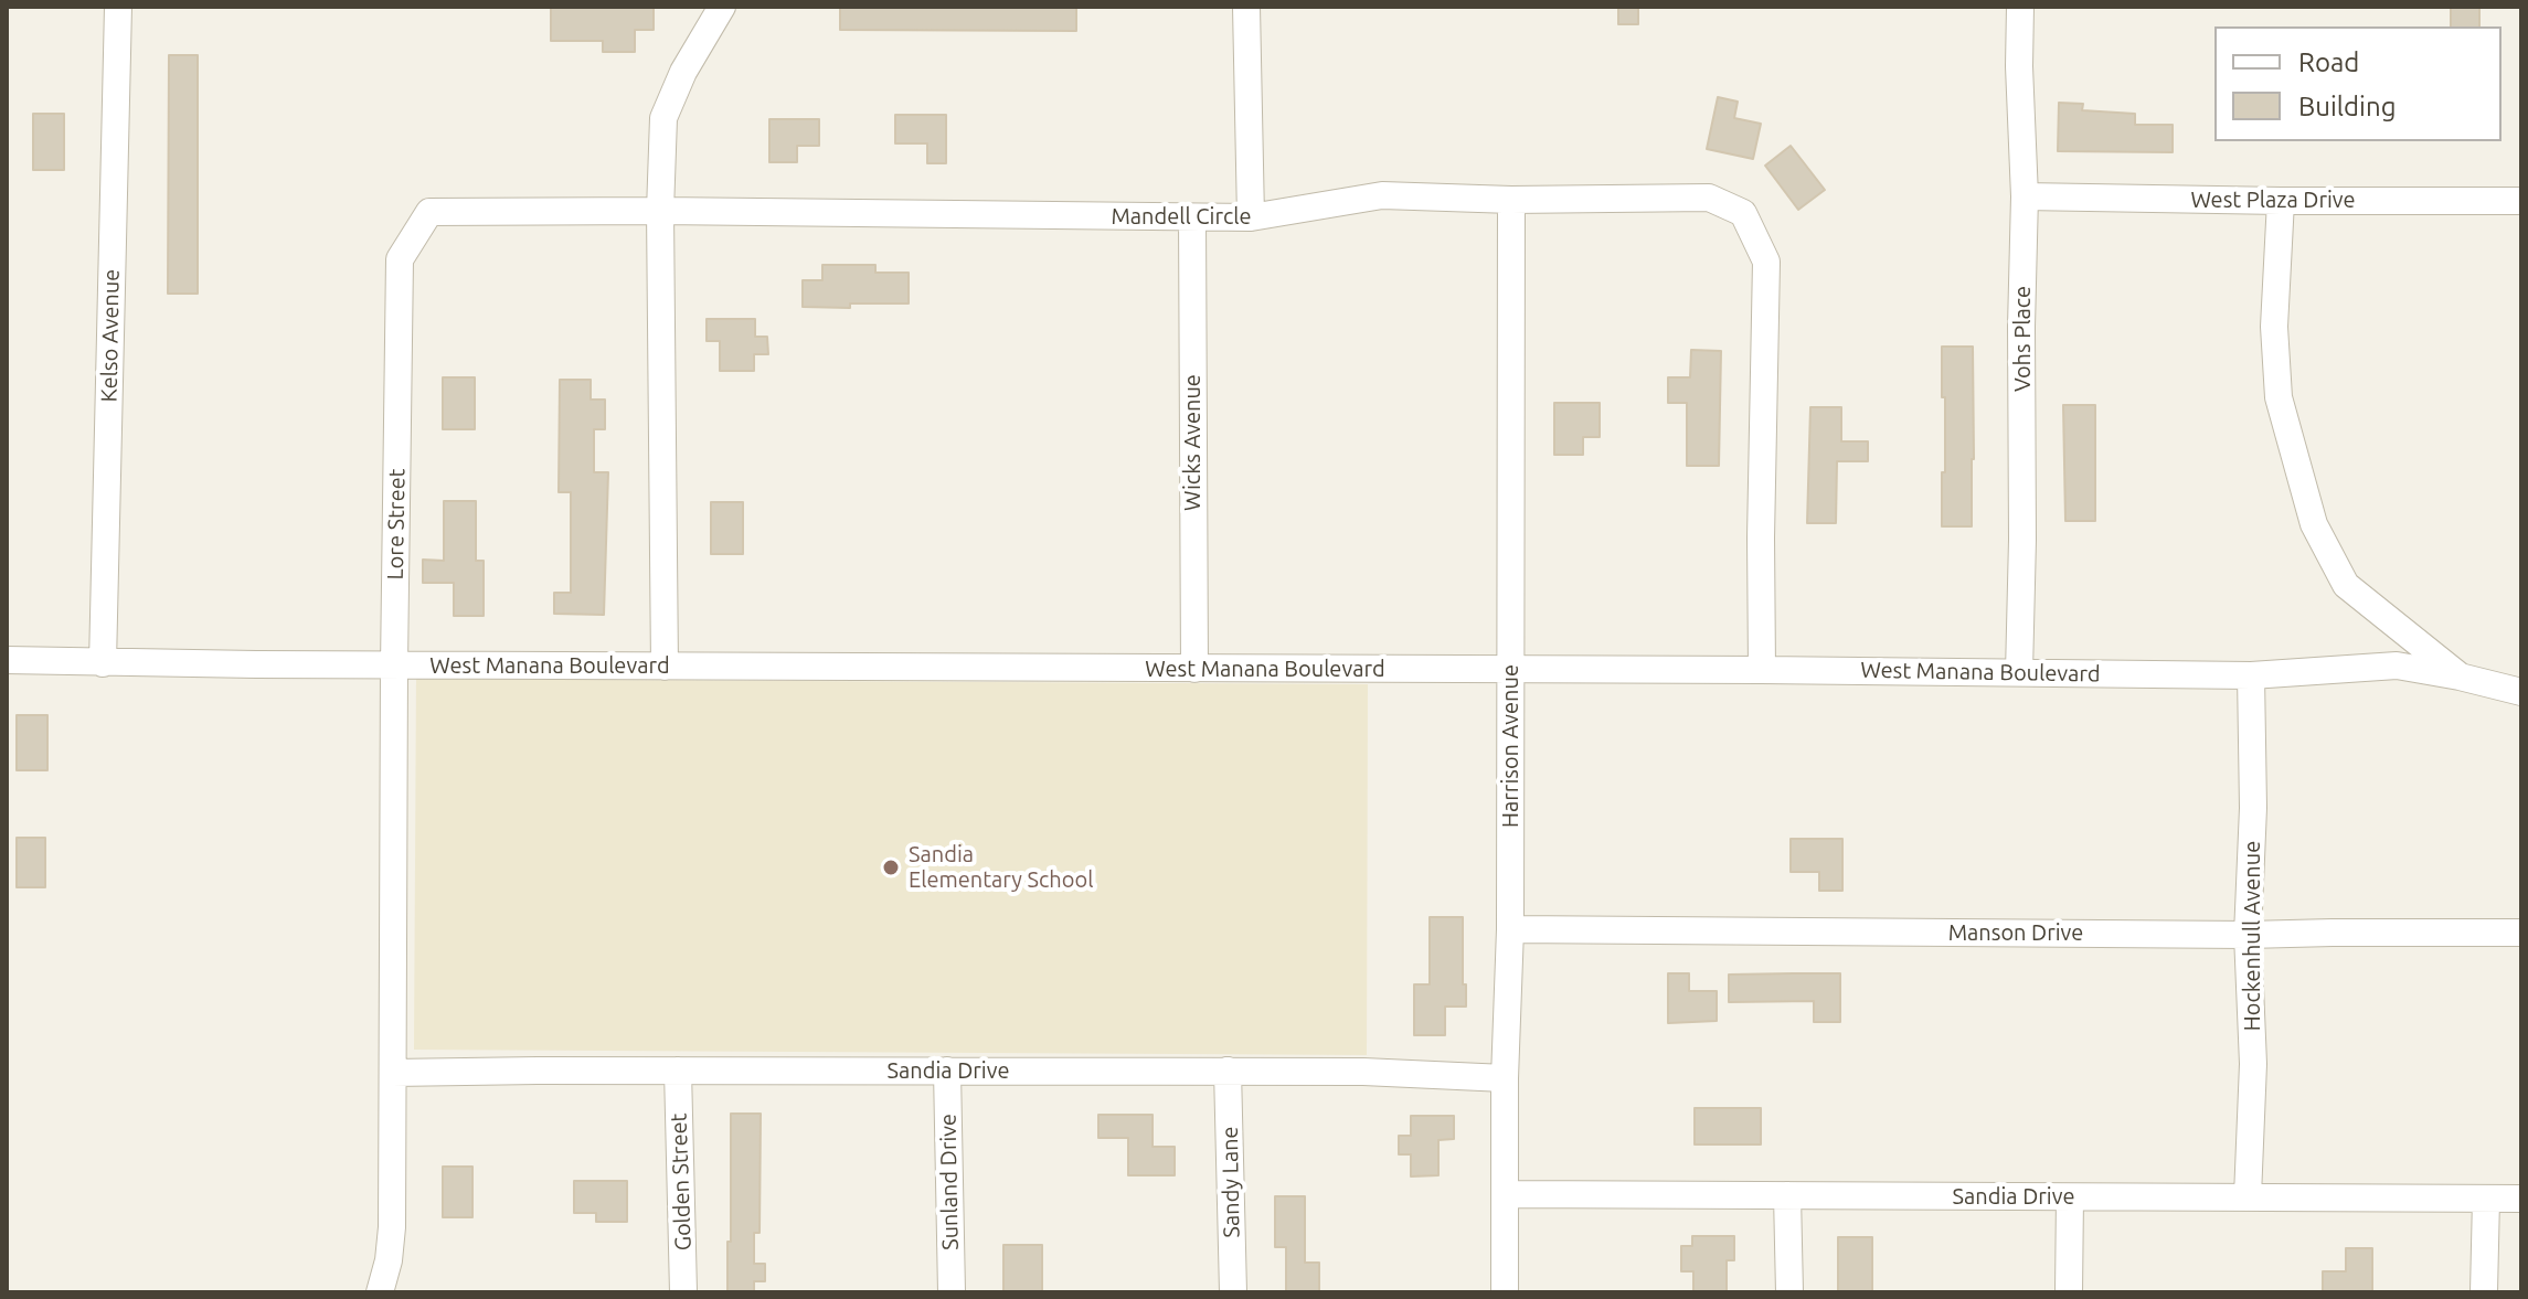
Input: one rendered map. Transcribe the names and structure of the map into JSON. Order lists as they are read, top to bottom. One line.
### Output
{"streets":{"street":["West Plaza Drive","Mandell Circle","Kelso Avenue","Vohs Place","Wicks Avenue","Lore Street","West Manana Boulevard","Harrison Avenue","Manson Drive","Hockenhull Avenue","Sandia Drive","Golden Street","Sunland Drive","Sandy Lane"]},"crossings":[["West Plaza Drive","Vohs Place"],["Mandell Circle","Wicks Avenue"],["Mandell Circle","Lore Street"],["Mandell Circle","West Manana Boulevard"],["Mandell Circle","Harrison Avenue"],["Kelso Avenue","West Manana Boulevard"],["Vohs Place","West Manana Boulevard"],["Wicks Avenue","West Manana Boulevard"],["Lore Street","West Manana Boulevard"],["Lore Street","Sandia Drive"],["West Manana Boulevard","Harrison Avenue"],["West Manana Boulevard","Hockenhull Avenue"],["Harrison Avenue","Manson Drive"],["Harrison Avenue","Sandia Drive"],["Manson Drive","Hockenhull Avenue"],["Hockenhull Avenue","Sandia Drive"],["Sandia Drive","Golden Street"],["Sandia Drive","Sunland Drive"],["Sandia Drive","Sandy Lane"]],"places":["Sandia Elementary School"],"legend":["Road","Building"]}
